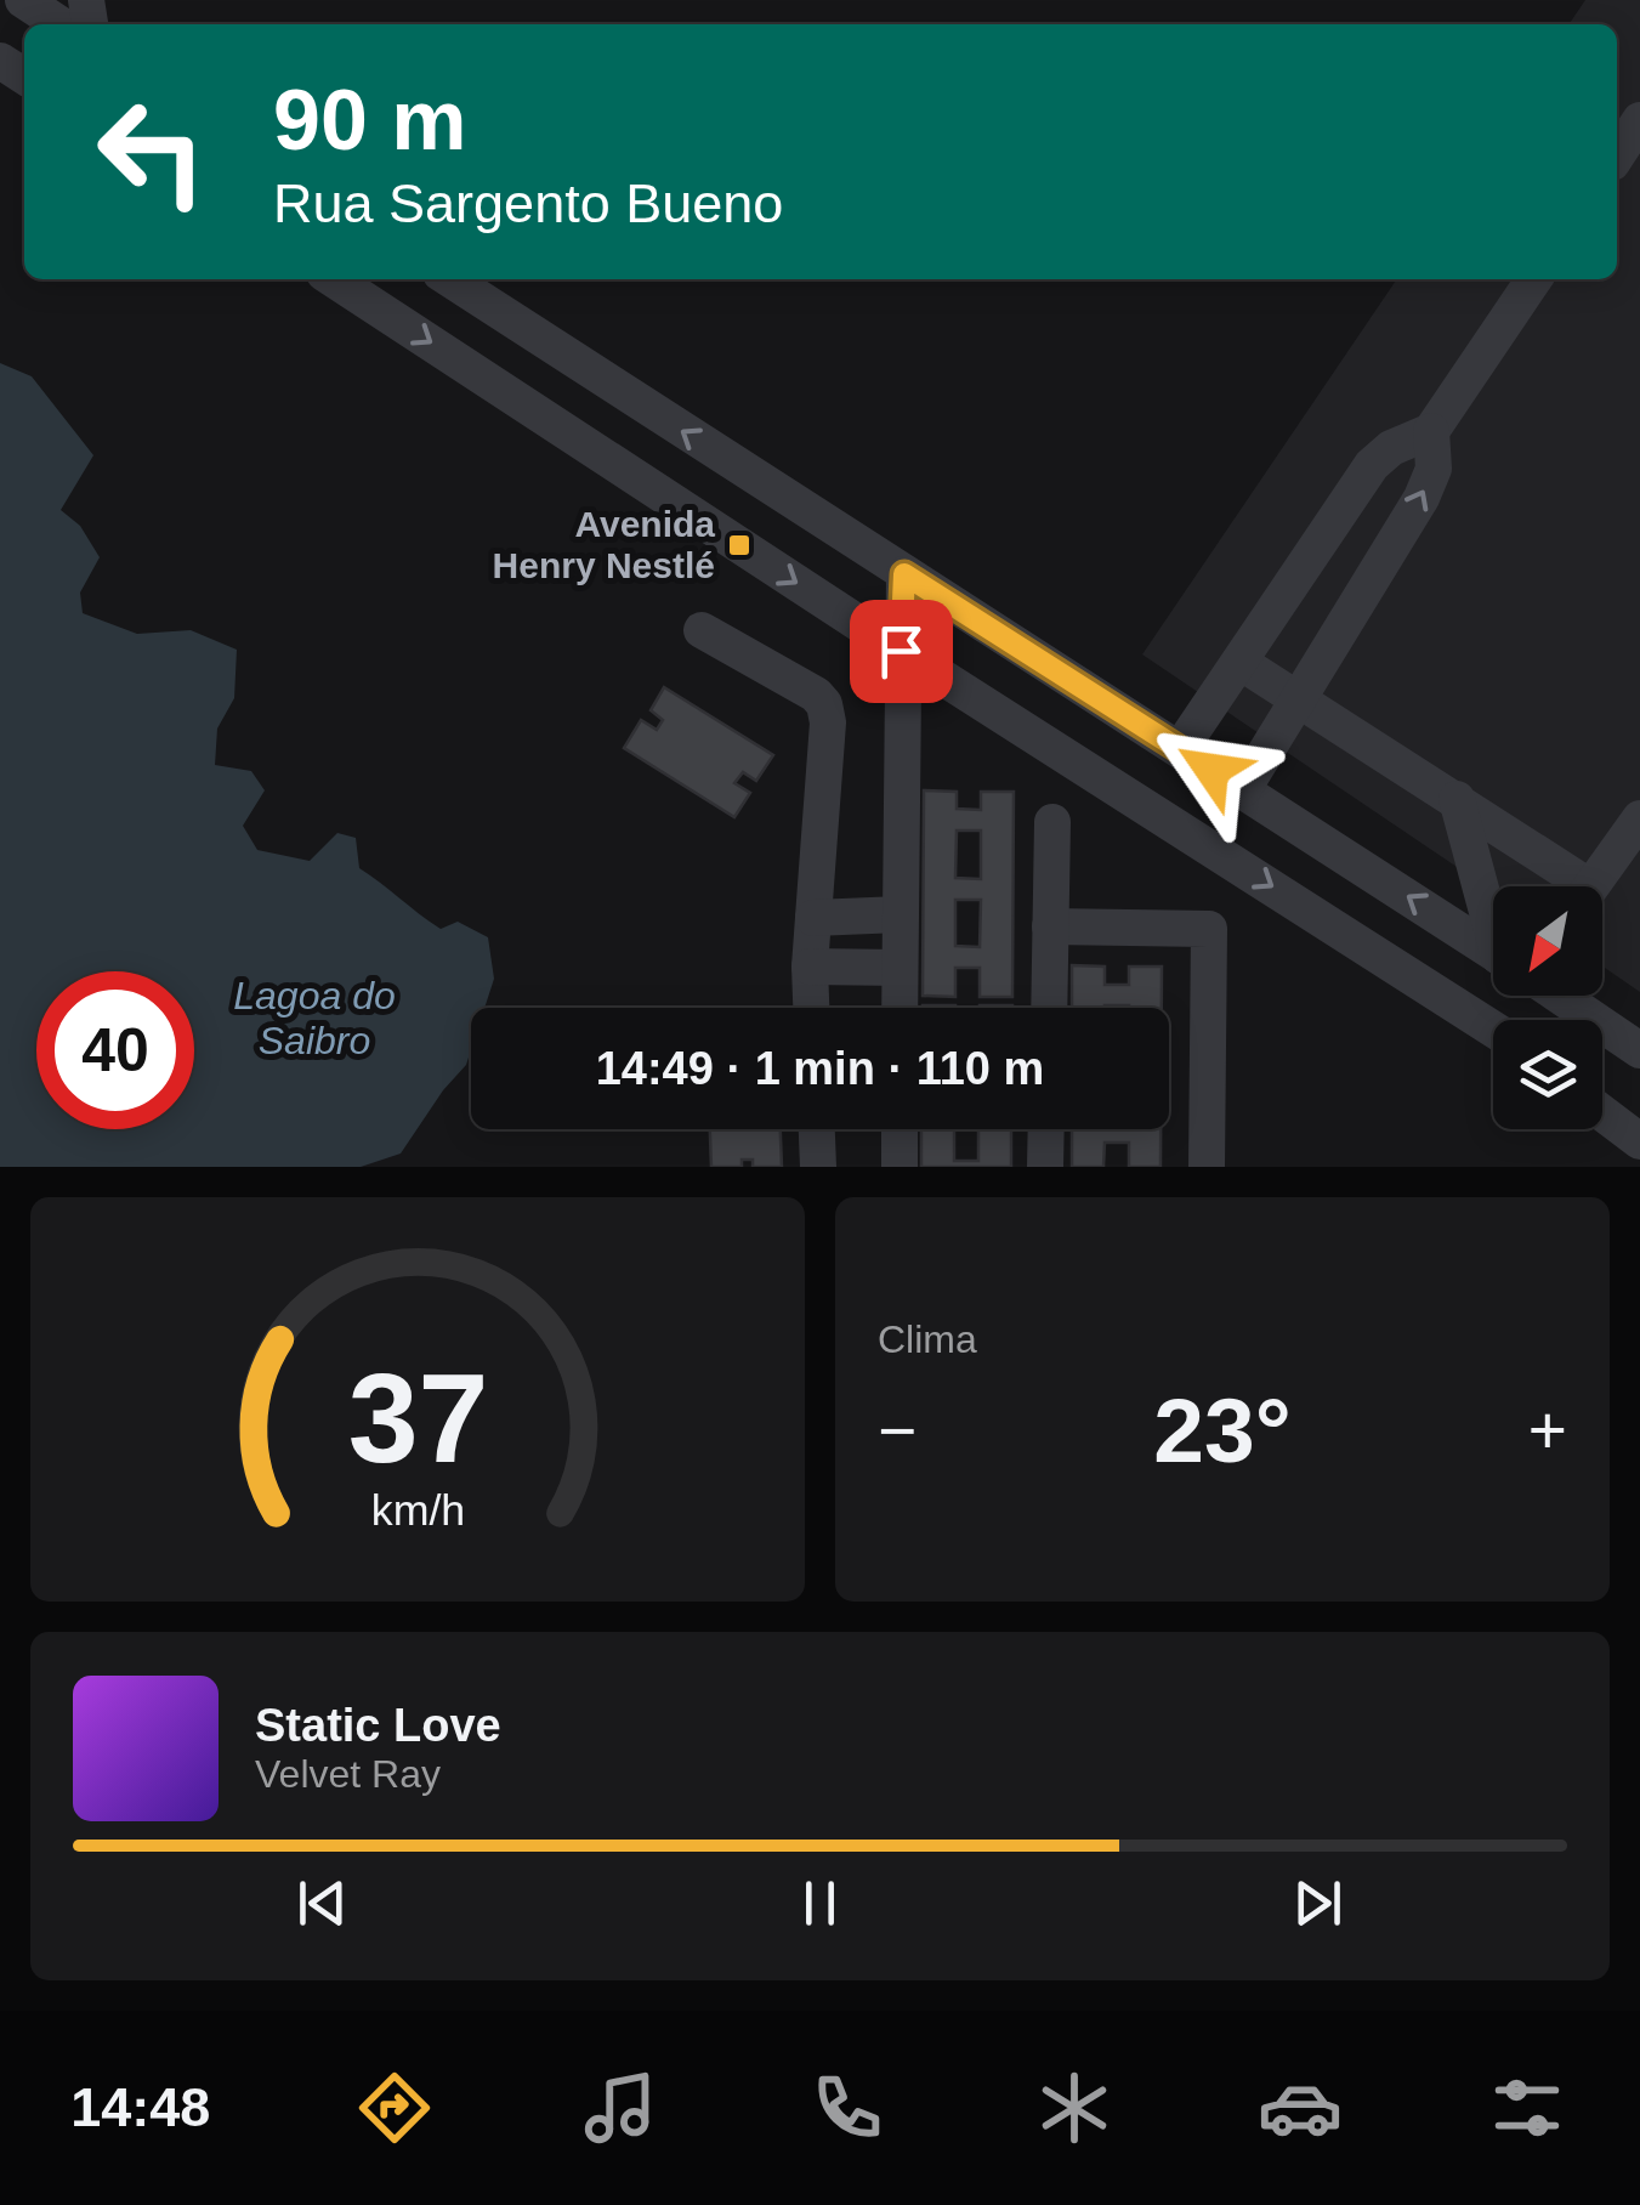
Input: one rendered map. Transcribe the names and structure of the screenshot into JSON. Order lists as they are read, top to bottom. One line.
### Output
{"water":["Lagoa do Saibro"],"places":{"transit":["Avenida Henry Nestlé"]},"north":"bottom left","page":{"turn":["90 m","Rua Sargento Bueno"],"limit":"40","trip":"14:49 · 1 min · 110 m","tile":"Clima","heat":["−","23°","+"],"song":["Static Love","Velvet Ray"],"tabs":"14:48","gauge":["37","km/h"]}}
